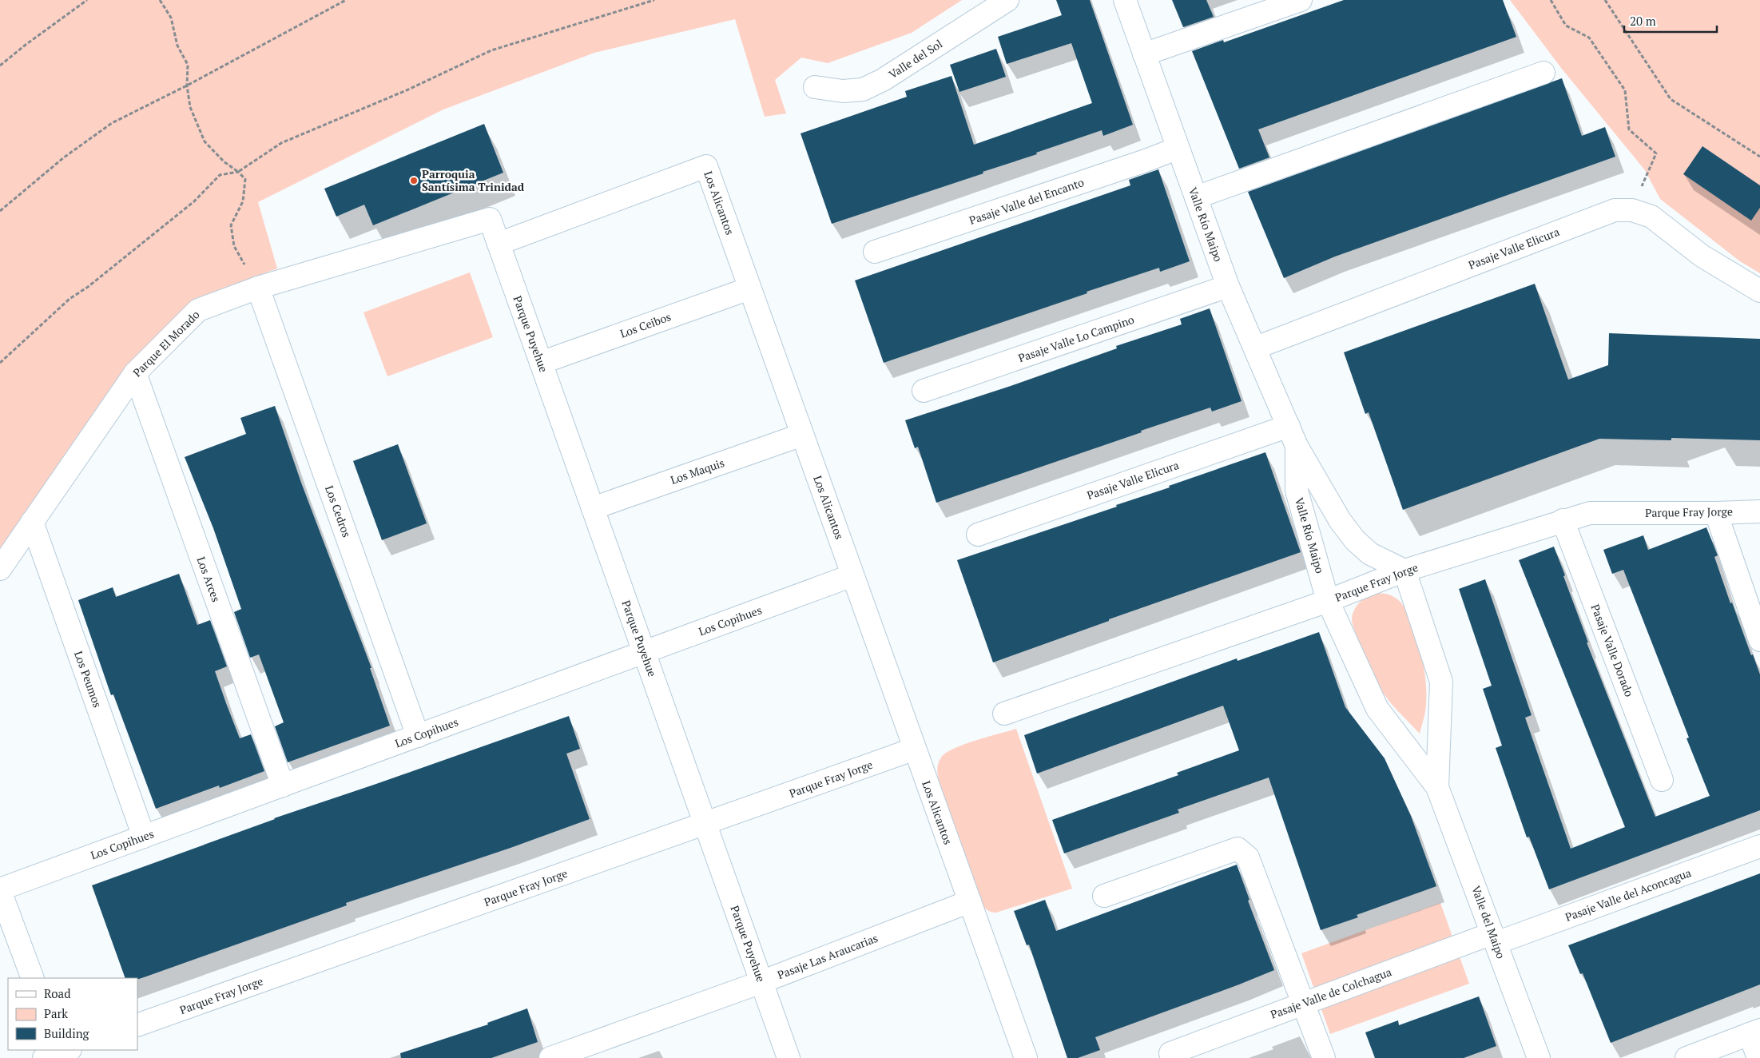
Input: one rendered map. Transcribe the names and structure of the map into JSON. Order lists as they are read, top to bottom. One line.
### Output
{"streets":{"street":["Valle del Sol","Pasaje Valle del Encanto","Los Alicantos","Valle Río Maipo","Pasaje Valle Elicura","Los Ceibos","Parque Puyehue","Pasaje Valle Lo Campino","Parque El Morado","Los Maquis","Los Cedros","Parque Fray Jorge","Los Arces","Los Copihues","Pasaje Valle Dorado","Los Peumos","Pasaje Valle del Aconcagua","Valle del Maipo","Pasaje Las Araucarias","Pasaje Valle de Colchagua"]},"crossings":[["Pasaje Valle del Encanto","Valle Río Maipo"],["Los Alicantos","Los Ceibos"],["Los Alicantos","Parque Puyehue"],["Los Alicantos","Los Maquis"],["Los Alicantos","Parque Fray Jorge"],["Los Alicantos","Los Copihues"],["Los Alicantos","Pasaje Las Araucarias"],["Valle Río Maipo","Pasaje Valle Elicura"],["Valle Río Maipo","Pasaje Valle Lo Campino"],["Valle Río Maipo","Parque Fray Jorge"],["Valle Río Maipo","Valle del Maipo"],["Los Ceibos","Parque Puyehue"],["Parque Puyehue","Parque El Morado"],["Parque Puyehue","Los Maquis"],["Parque Puyehue","Parque Fray Jorge"],["Parque Puyehue","Los Copihues"],["Parque Puyehue","Pasaje Las Araucarias"],["Parque El Morado","Los Cedros"],["Parque El Morado","Los Arces"],["Parque El Morado","Los Peumos"],["Los Cedros","Los Copihues"],["Parque Fray Jorge","Pasaje Valle Dorado"],["Parque Fray Jorge","Valle del Maipo"],["Los Arces","Los Copihues"],["Los Copihues","Los Peumos"],["Pasaje Valle del Aconcagua","Valle del Maipo"],["Pasaje Valle del Aconcagua","Pasaje Valle de Colchagua"],["Valle del Maipo","Pasaje Valle de Colchagua"]],"places":["Parroquia Santísima Trinidad"],"legend":["Road","Park","Building"],"scale_bar":"20 m"}
